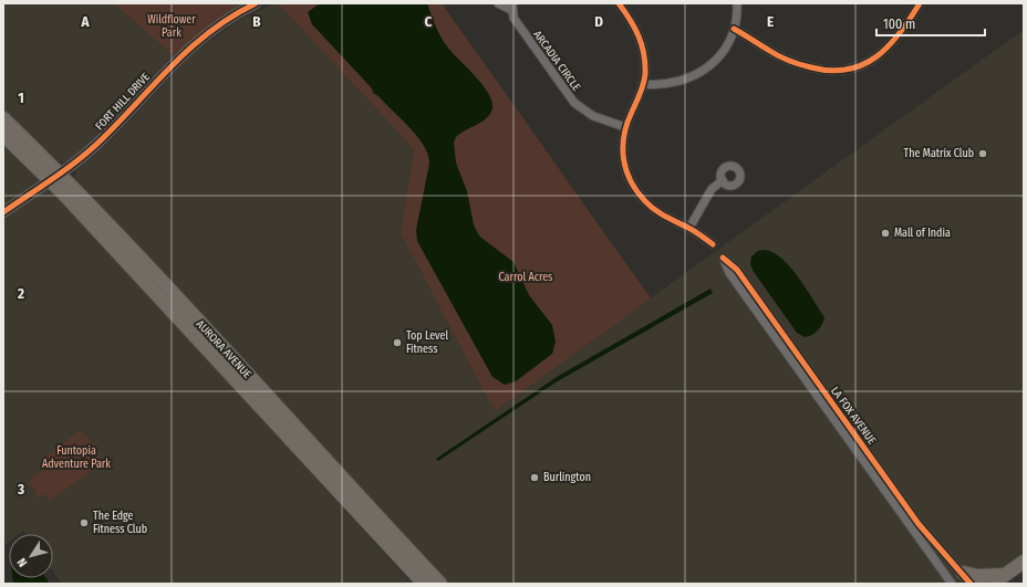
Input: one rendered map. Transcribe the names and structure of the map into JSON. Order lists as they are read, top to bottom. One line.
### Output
{"streets":{"main road":["AURORA AVENUE"],"street":["ARCADIA CIRCLE","FORT HILL DRIVE","LA FOX AVENUE"]},"crossings":[["FORT HILL DRIVE","AURORA AVENUE"]],"parks":["Wildflower Park","Carrol Acres","Funtopia Adventure Park"],"places":["The Matrix Club","Mall of India","Top Level Fitness","Burlington","The Edge Fitness Club"],"scale_bar":"100 m","north":"bottom left","grid":{"columns":["A","B","C","D","E"],"rows":["1","2","3"]}}
